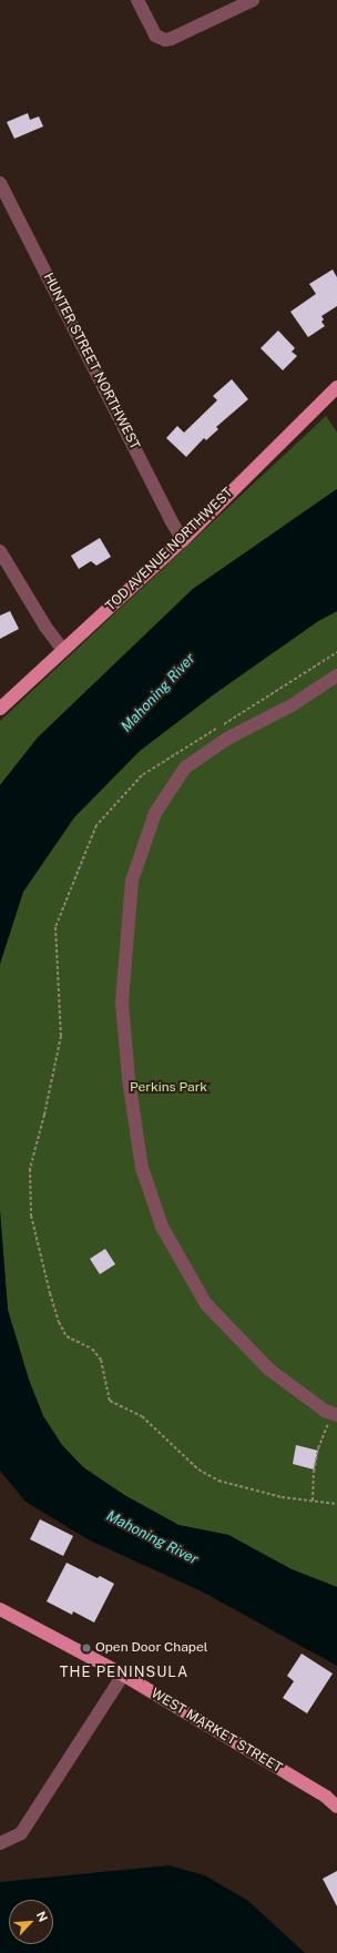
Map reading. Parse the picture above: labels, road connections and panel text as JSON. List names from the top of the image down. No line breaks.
{"streets":{"main road":["TOD AVENUE NORTHWEST","WEST MARKET STREET"],"street":["HUNTER STREET NORTHWEST"]},"crossings":[["HUNTER STREET NORTHWEST","TOD AVENUE NORTHWEST"]],"districts":["THE PENINSULA"],"water":["Mahoning River"],"parks":["Perkins Park"],"places":["Open Door Chapel"],"north":"top right"}
